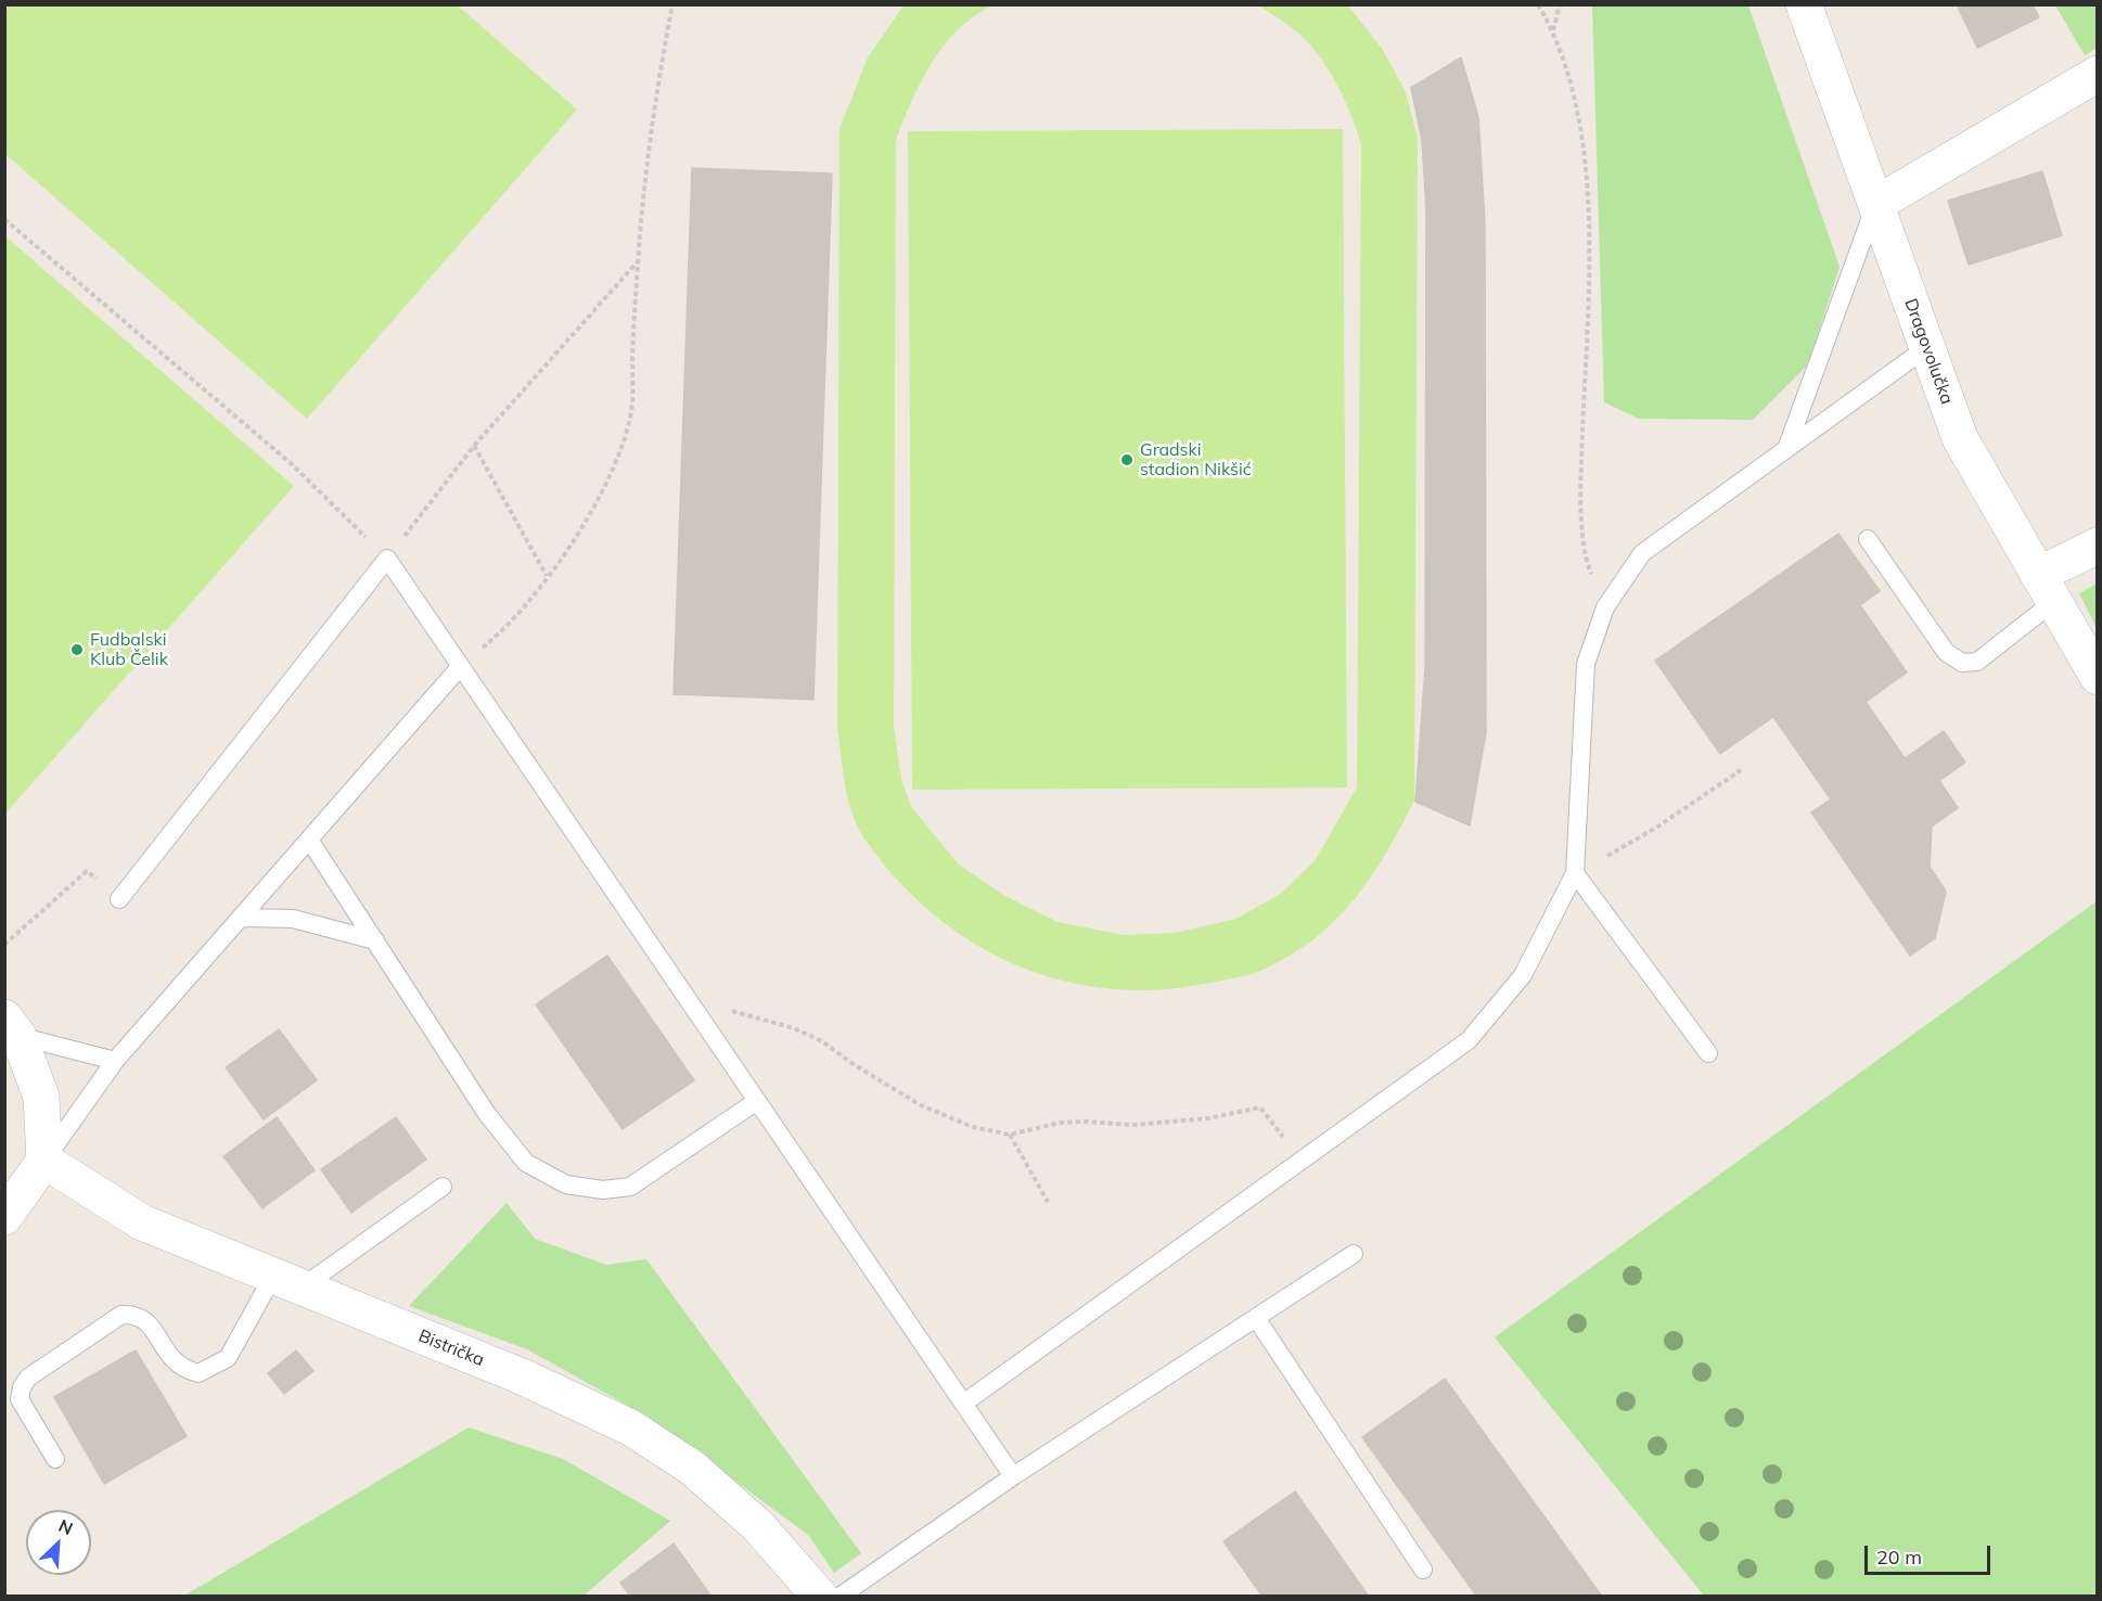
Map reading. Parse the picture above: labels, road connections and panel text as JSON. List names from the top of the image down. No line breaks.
{"streets":{"street":["Dragovolučka","Bistrička"]},"places":["Gradski stadion Nikšić","Fudbalski Klub Čelik"],"scale_bar":"20 m","north":"top right"}
